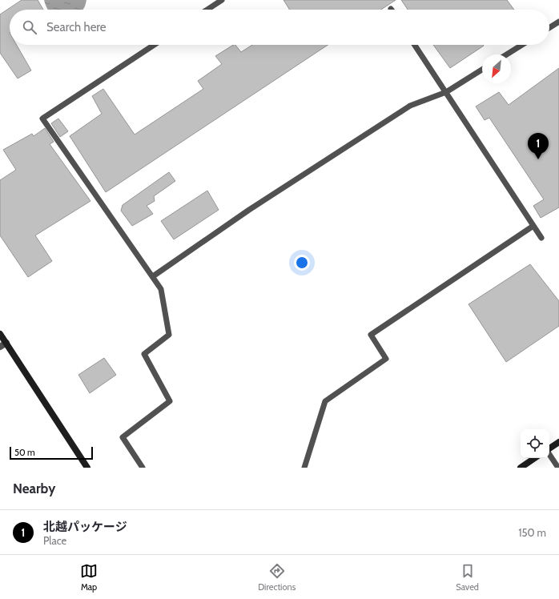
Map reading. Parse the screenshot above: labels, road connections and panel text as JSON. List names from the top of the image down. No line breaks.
{"scale_bar":"50 m","north":"bottom left","page":{"search":"Search here","pins":"1","scale":"50 m","heading":"Nearby","list":[{"mark":"1","name":"北越パッケージ","note":"Place","value":"150 m"}],"nav":["Map","Directions","Saved"]}}
